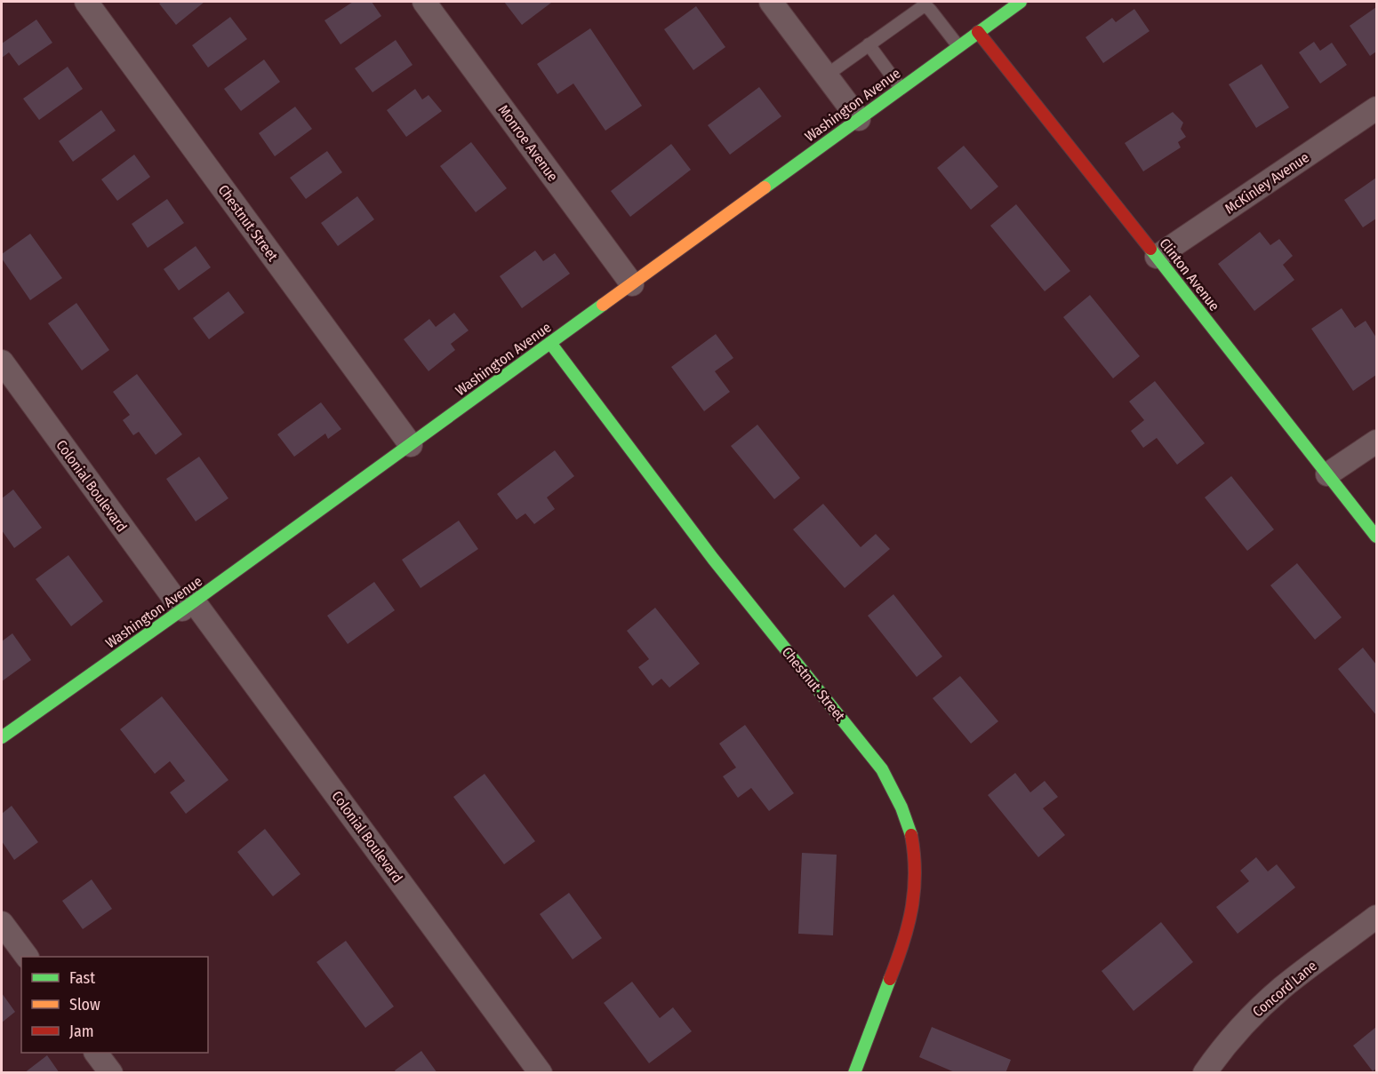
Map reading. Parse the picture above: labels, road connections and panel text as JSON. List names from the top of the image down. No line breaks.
{"streets":{"street":["Washington Avenue","Monroe Avenue","McKinley Avenue","Chestnut Street","Clinton Avenue","Colonial Boulevard","Concord Lane"]},"crossings":[["Washington Avenue","Monroe Avenue"],["Washington Avenue","Chestnut Street"],["Washington Avenue","Clinton Avenue"],["Washington Avenue","Colonial Boulevard"],["McKinley Avenue","Clinton Avenue"]],"legend":["Fast","Slow","Jam"]}
